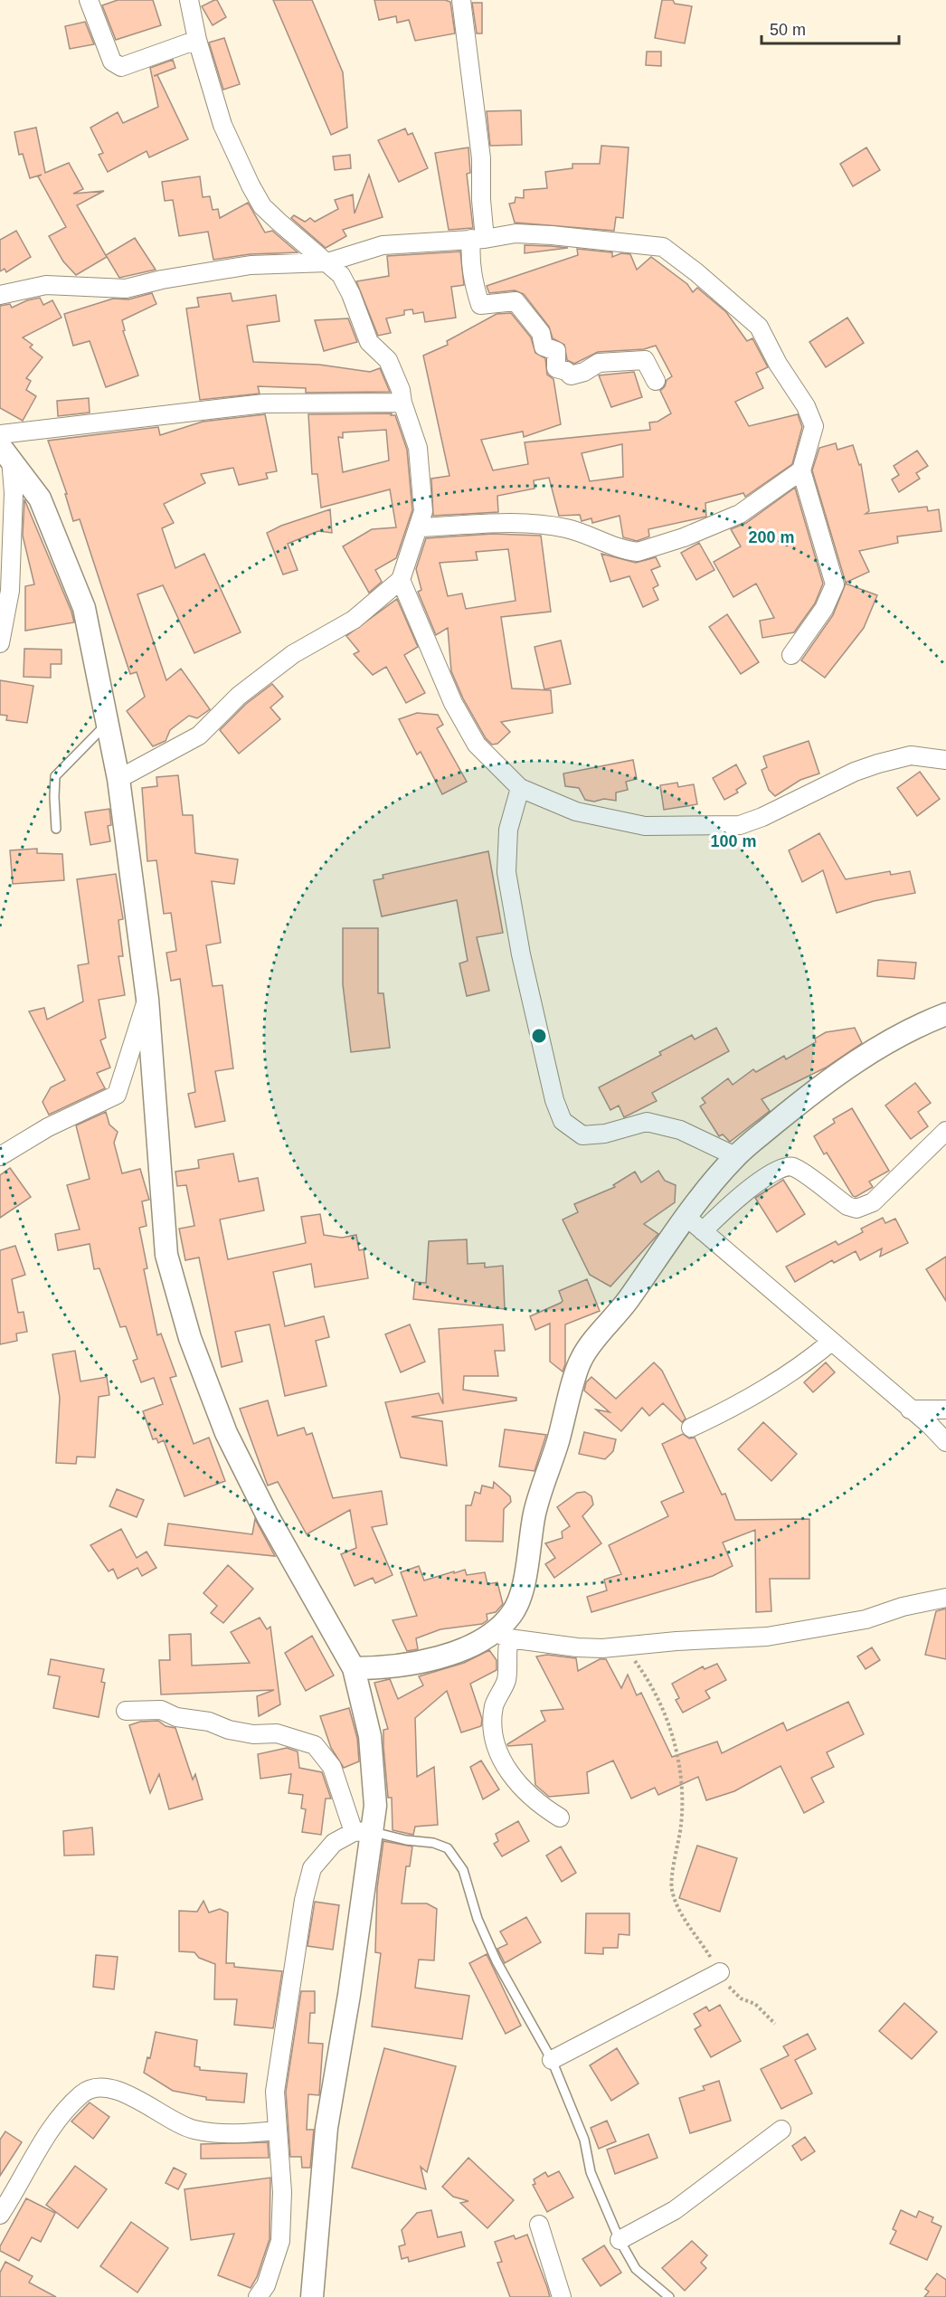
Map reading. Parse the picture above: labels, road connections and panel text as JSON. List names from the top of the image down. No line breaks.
{"scale_bar":"50 m","rings":["200 m","100 m"]}
